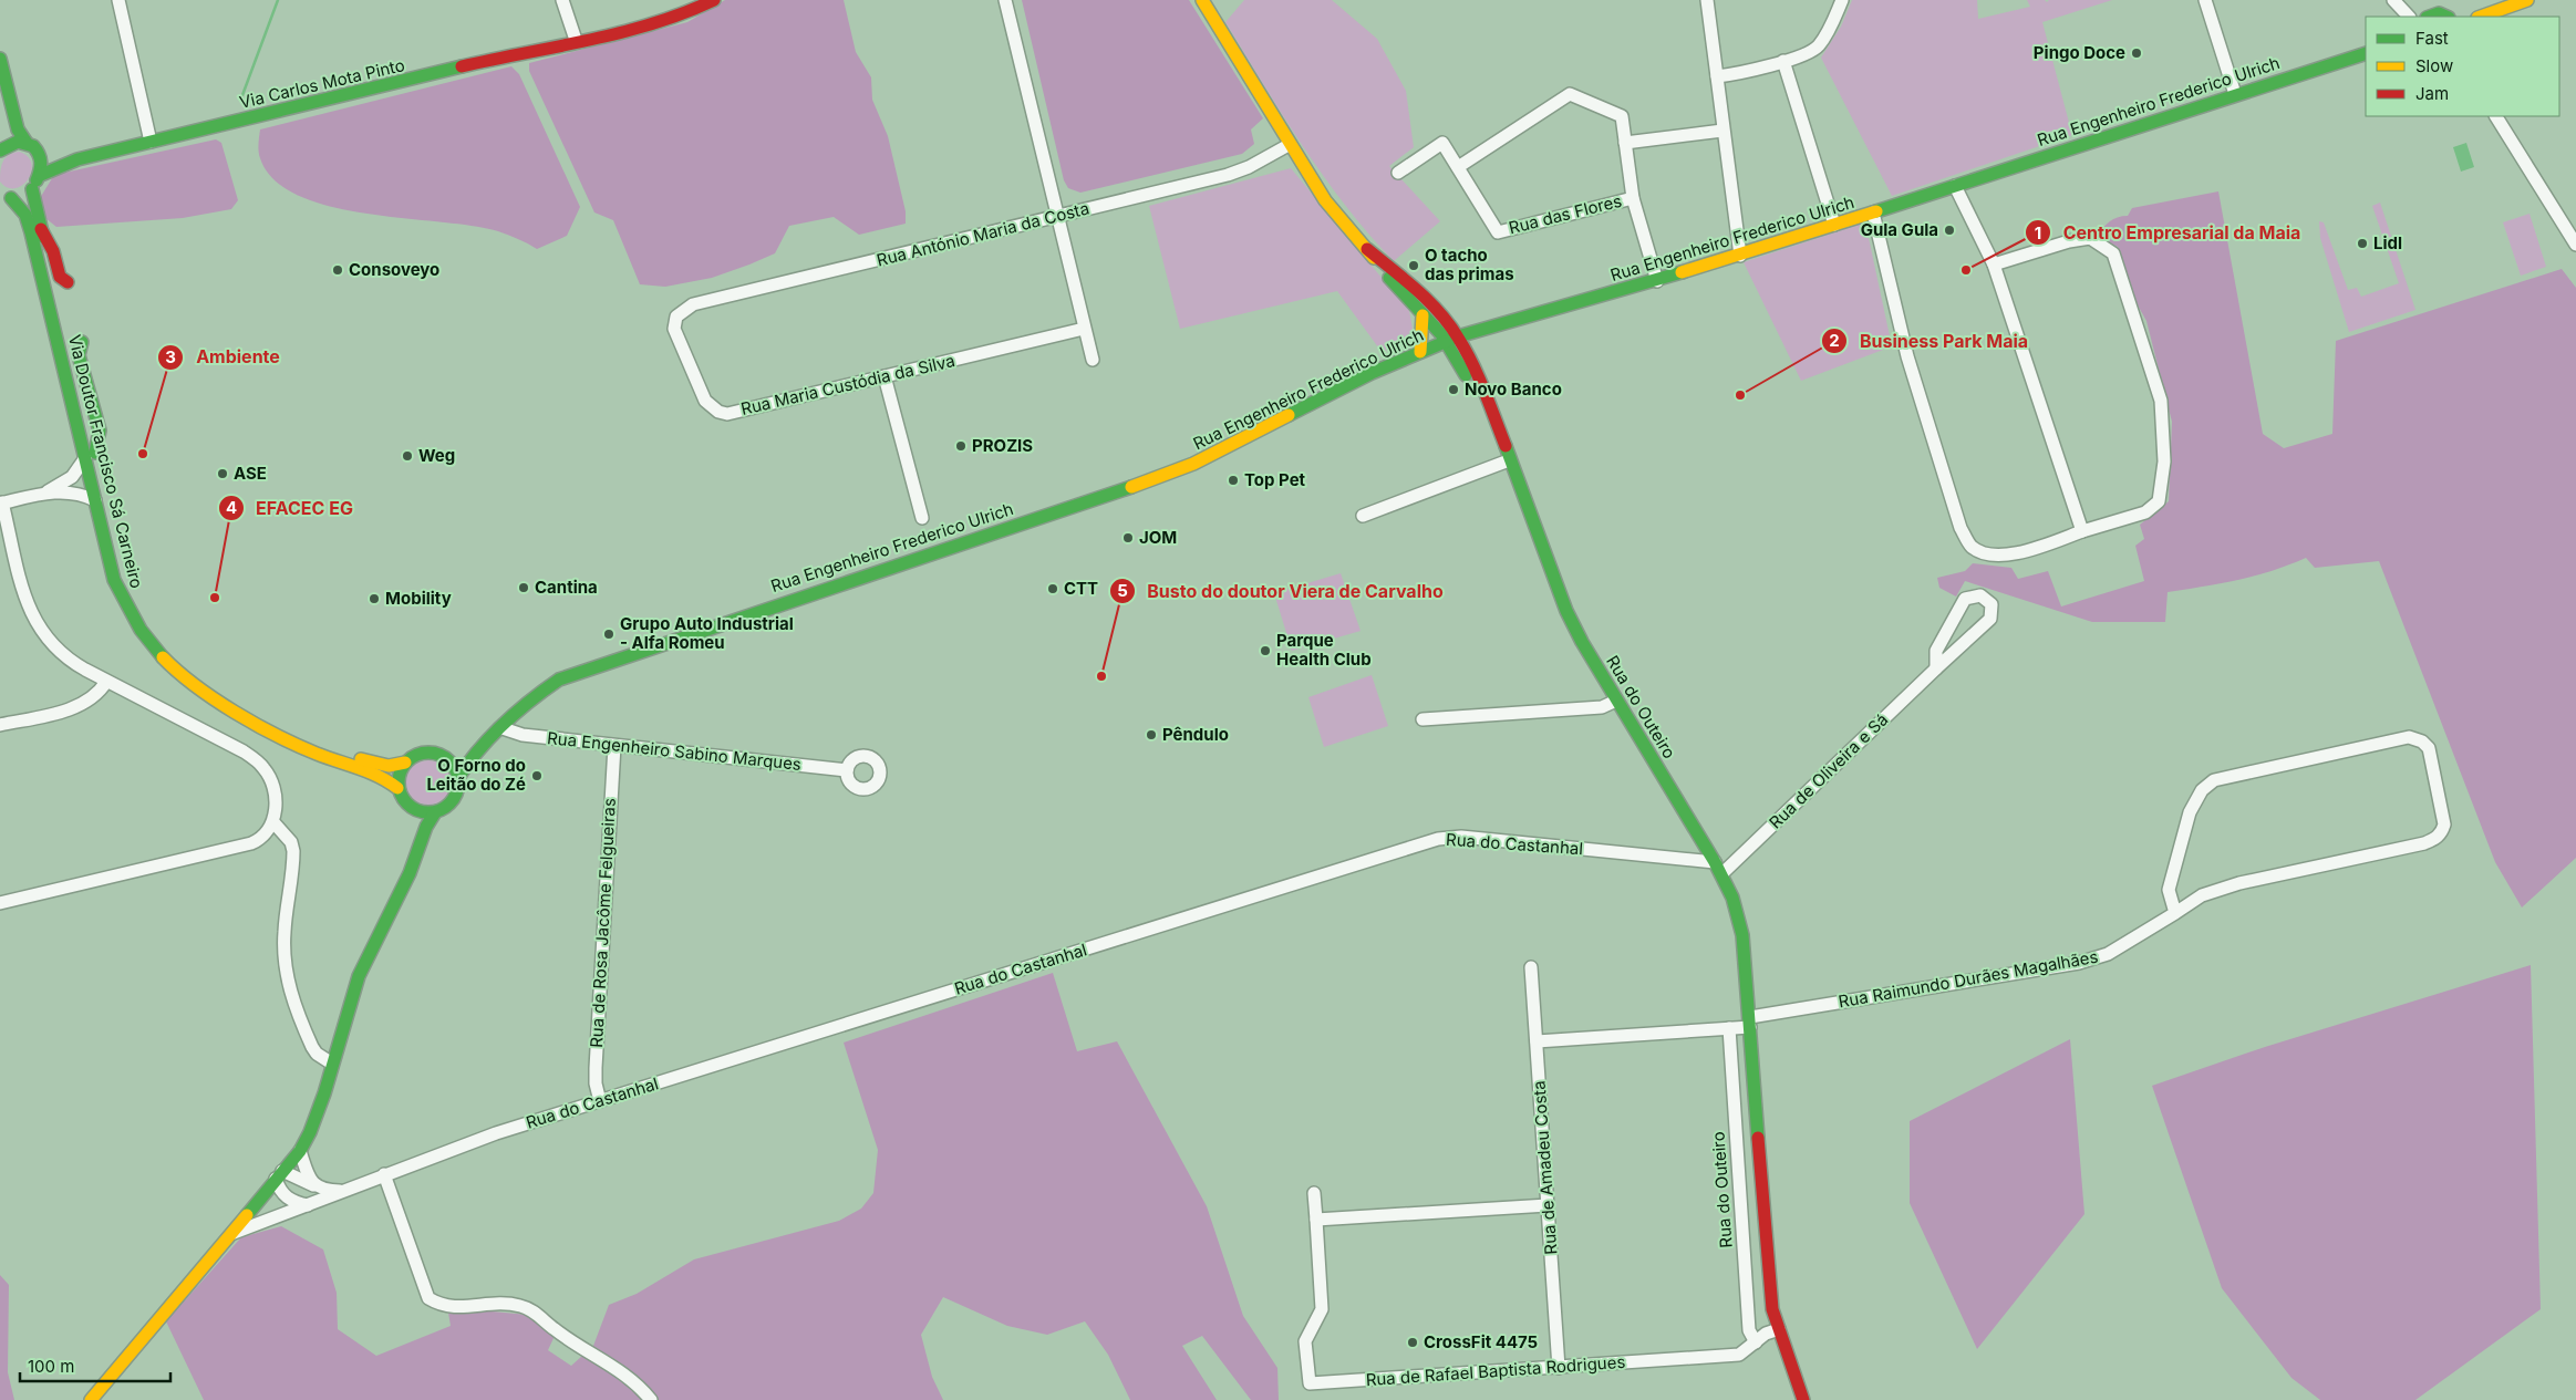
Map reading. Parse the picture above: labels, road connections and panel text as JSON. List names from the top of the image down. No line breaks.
{"streets":{"main road":["Via Carlos Mota Pinto","Rua Engenheiro Frederico Ulrich","Via Doutor Francisco Sá Carneiro","Rua do Outeiro"],"street":["Rua das Flores","Rua António Maria da Costa","Rua Maria Custódia da Silva","Rua Engenheiro Sabino Marques","Rua de Oliveira e Sá","Rua do Castanhal","Rua de Rosa Jacôme Felgueiras","Rua Raimundo Durães Magalhães","Rua de Amadeu Costa","Rua de Rafael Baptista Rodrigues"]},"crossings":[["Rua Engenheiro Frederico Ulrich","Via Doutor Francisco Sá Carneiro"],["Rua Engenheiro Frederico Ulrich","Rua do Outeiro"],["Rua Engenheiro Frederico Ulrich","Rua Engenheiro Sabino Marques"],["Rua António Maria da Costa","Rua Maria Custódia da Silva"],["Rua do Outeiro","Rua de Oliveira e Sá"],["Rua do Outeiro","Rua do Castanhal"],["Rua do Outeiro","Rua Raimundo Durães Magalhães"],["Rua do Outeiro","Rua de Rafael Baptista Rodrigues"],["Rua Engenheiro Sabino Marques","Rua de Rosa Jacôme Felgueiras"],["Rua do Castanhal","Rua de Rosa Jacôme Felgueiras"],["Rua de Amadeu Costa","Rua de Rafael Baptista Rodrigues"]],"places":["Pingo Doce","Gula Gula","Lidl","O tacho das primas","Consoveyo","Centro Empresarial da Maia","Novo Banco","Business Park Maia","PROZIS","Ambiente","Weg","ASE","Top Pet","JOM","Cantina","CTT","EFACEC EG","Mobility","Grupo Auto Industrial - Alfa Romeu","Parque Health Club","Busto do doutor Viera de Carvalho","Pêndulo","O Forno do Leitão do Zé","CrossFit 4475"],"legend":["Fast","Slow","Jam"],"scale_bar":"100 m"}
